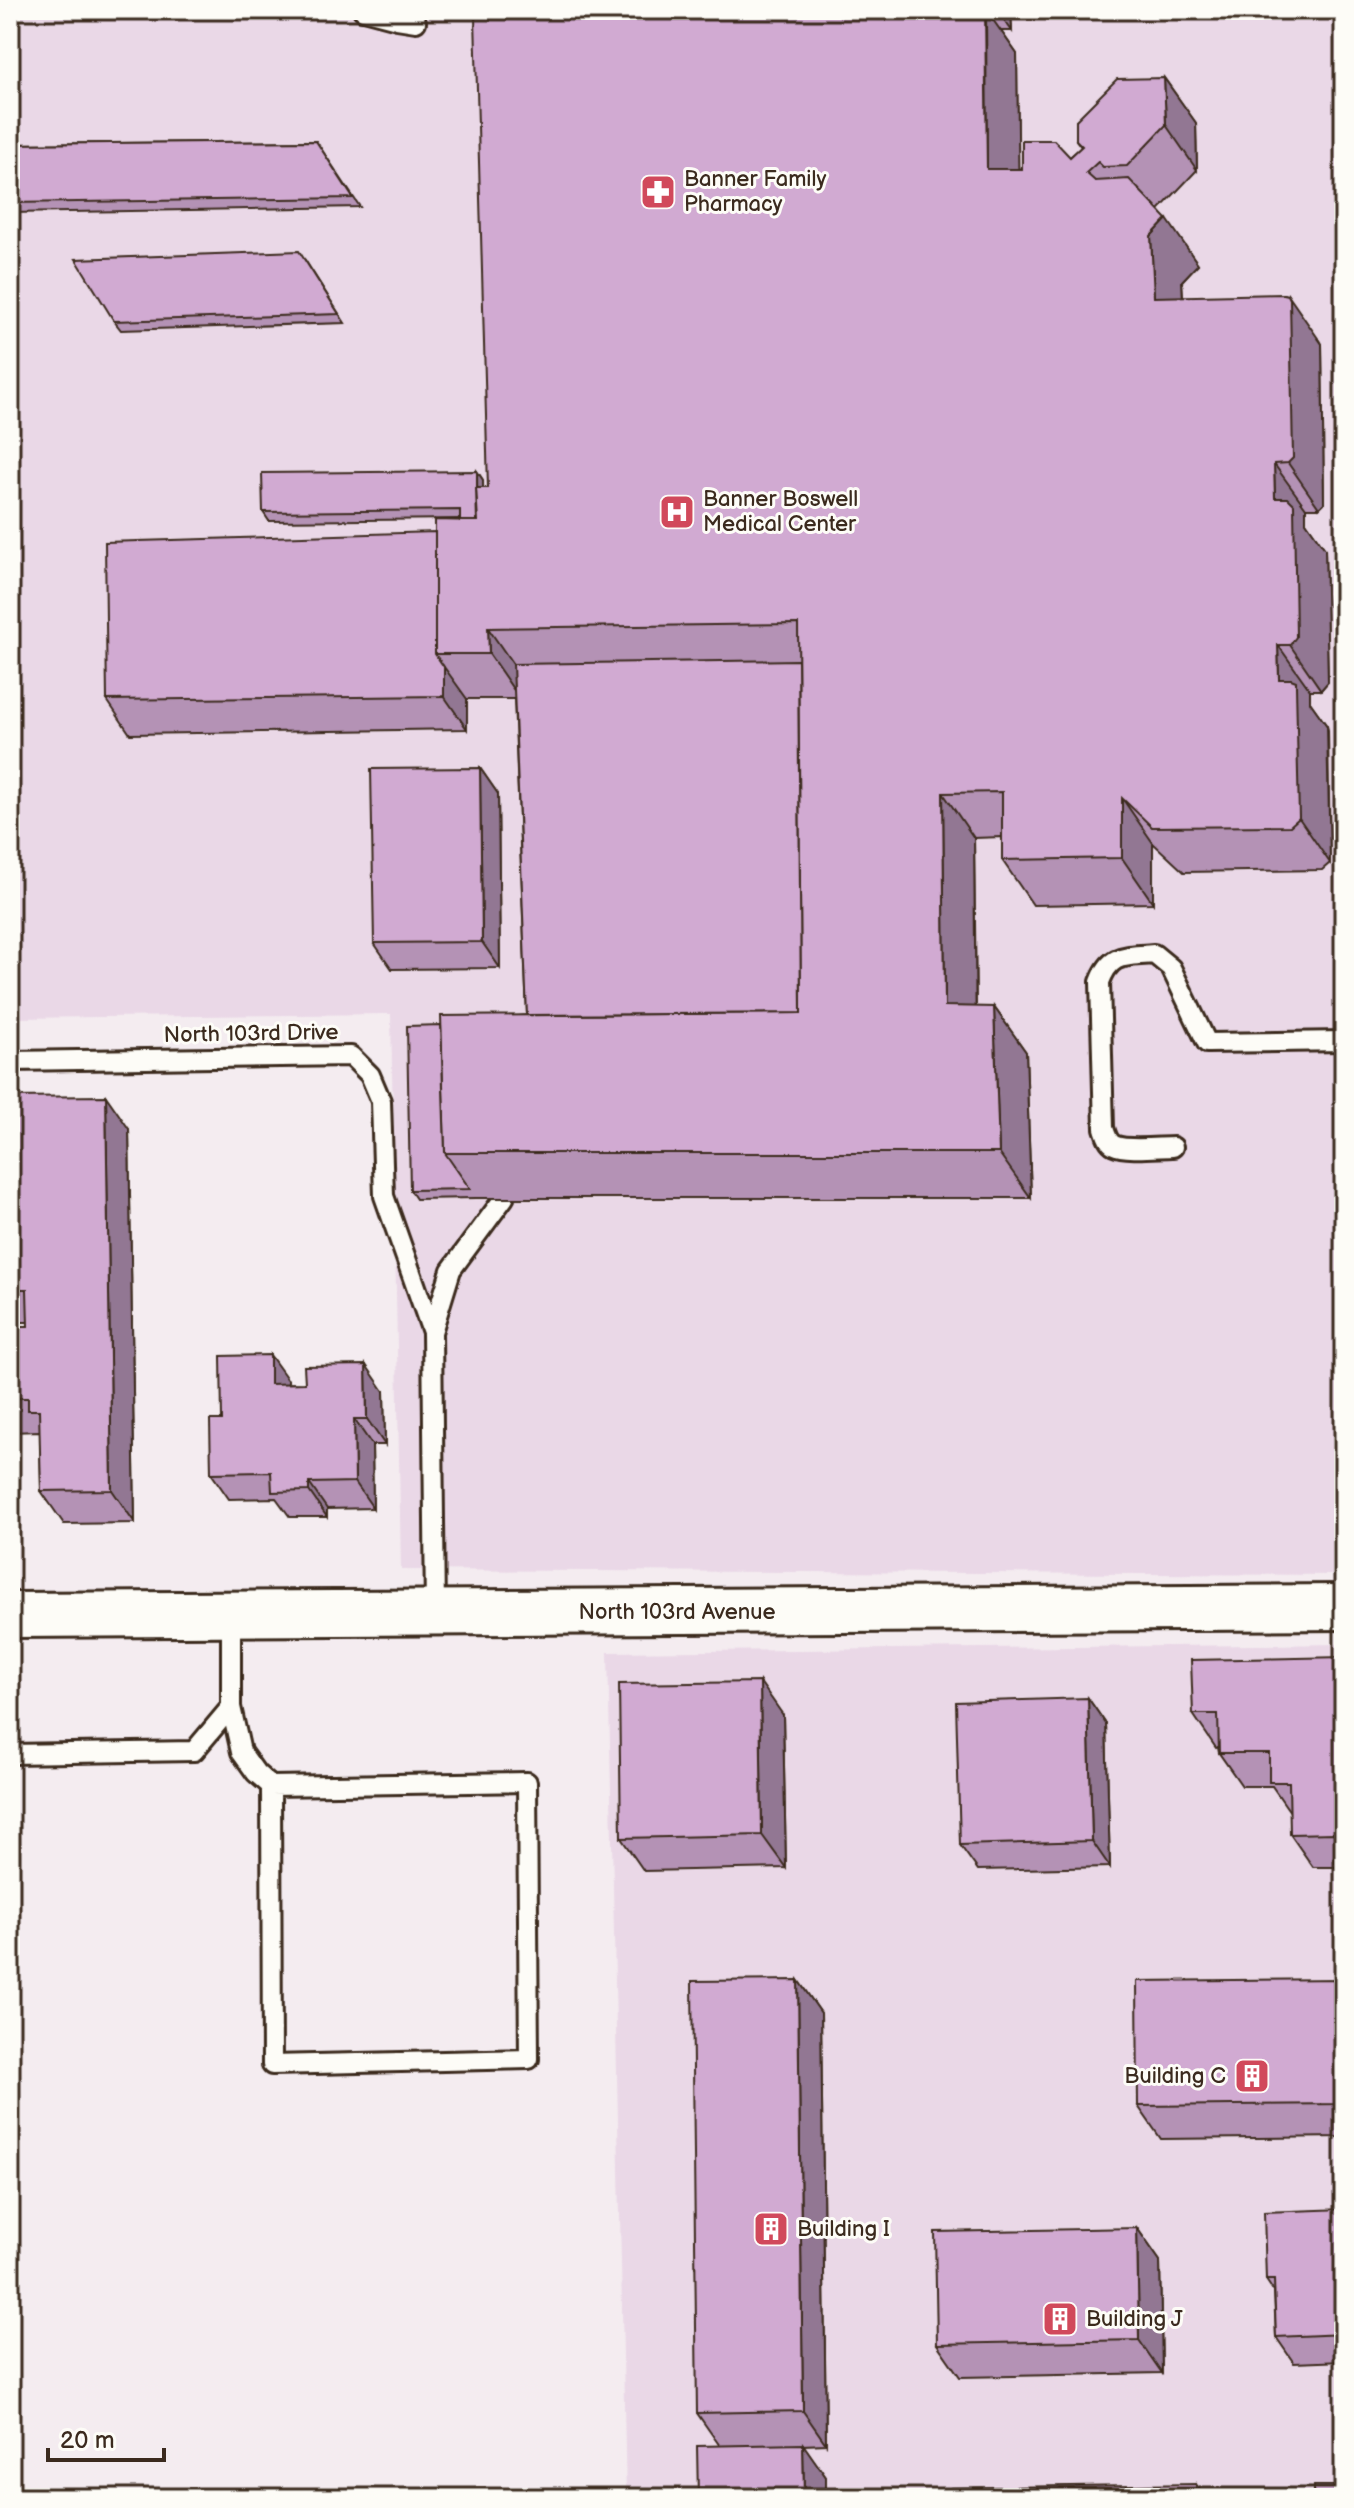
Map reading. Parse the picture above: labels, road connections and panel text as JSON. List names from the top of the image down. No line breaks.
{"streets":{"street":["North 103rd Avenue"],"lane":["North 103rd Drive"]},"crossings":[["North 103rd Drive","North 103rd Avenue"]],"places":{"pharmacy":["Banner Family Pharmacy"],"hospital":["Banner Boswell Medical Center"],"building":["Building C","Building I","Building J"]},"scale_bar":"20 m"}
